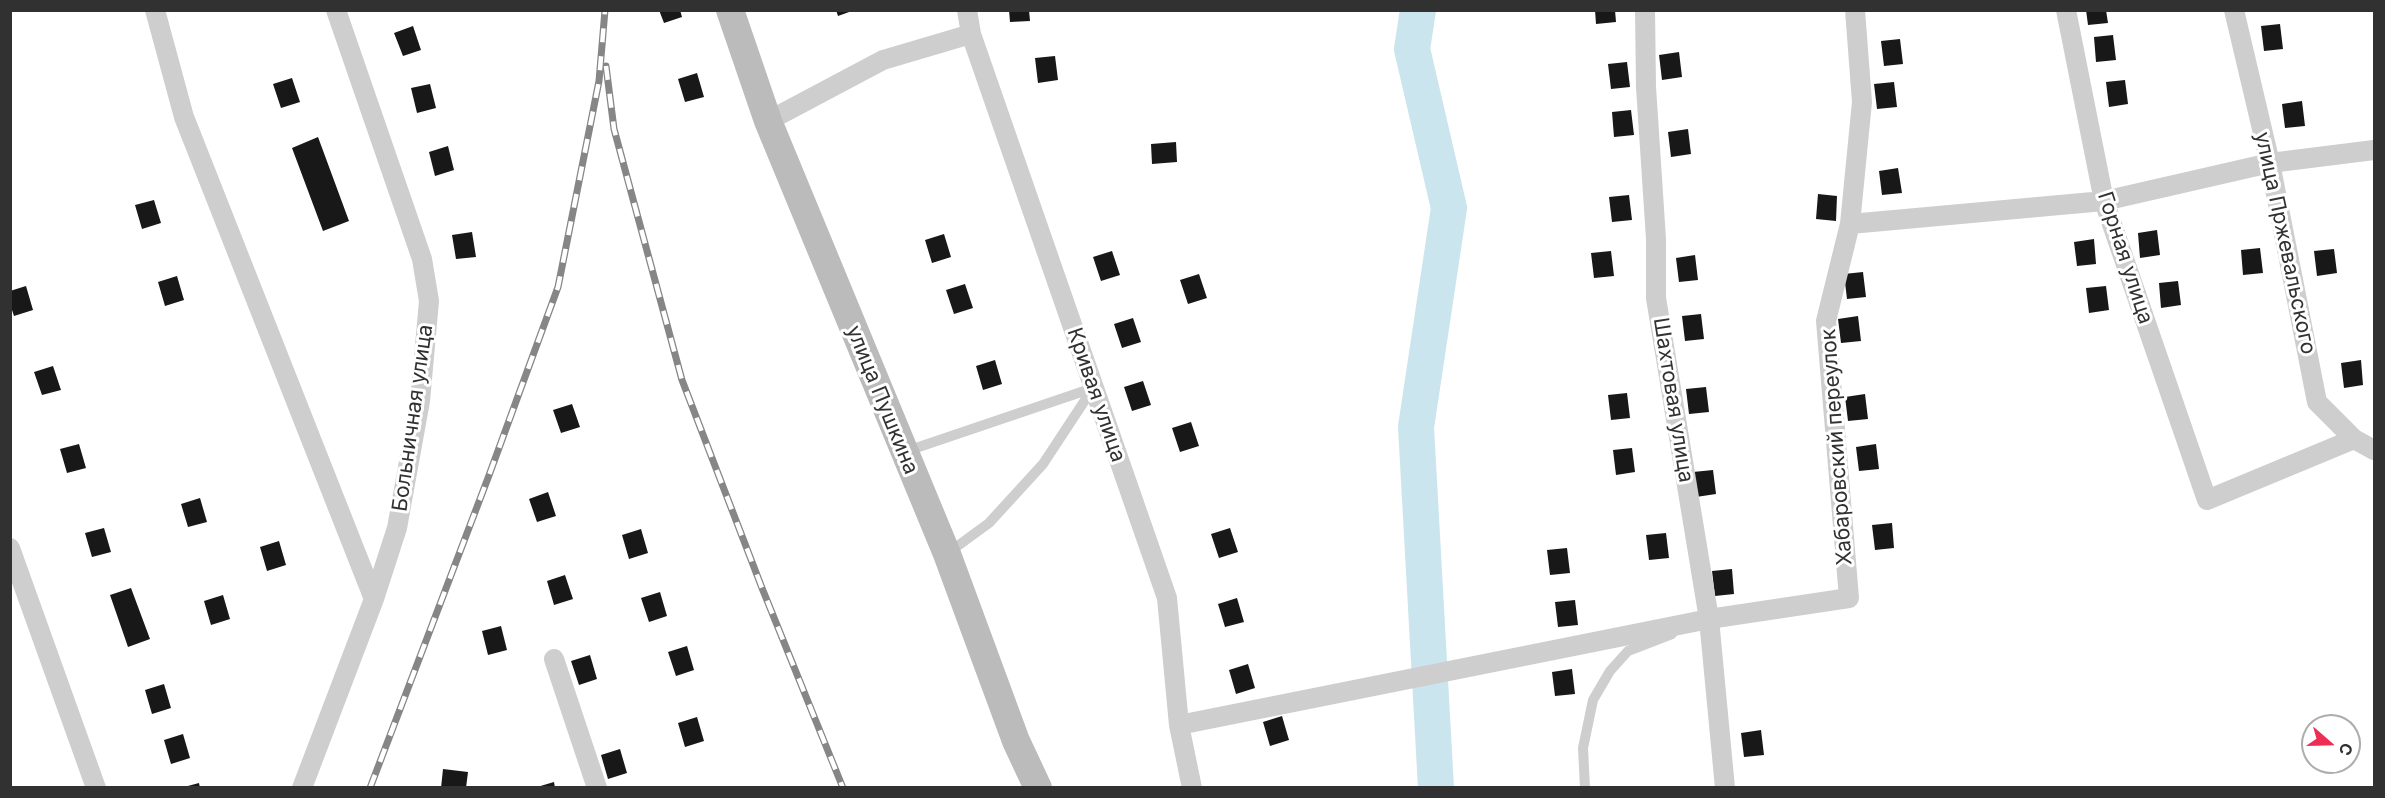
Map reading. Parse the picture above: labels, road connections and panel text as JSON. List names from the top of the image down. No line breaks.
{"streets":{"main road":["улица Пушкина"],"street":["улица Пржевальского","Горная улица","Кривая улица","Шахтовая улица","Больничная улица","Хабаровский переулок"]},"crossings":[["улица Пржевальского","Горная улица"],["Шахтовая улица","Хабаровский переулок"]],"north":"right"}
